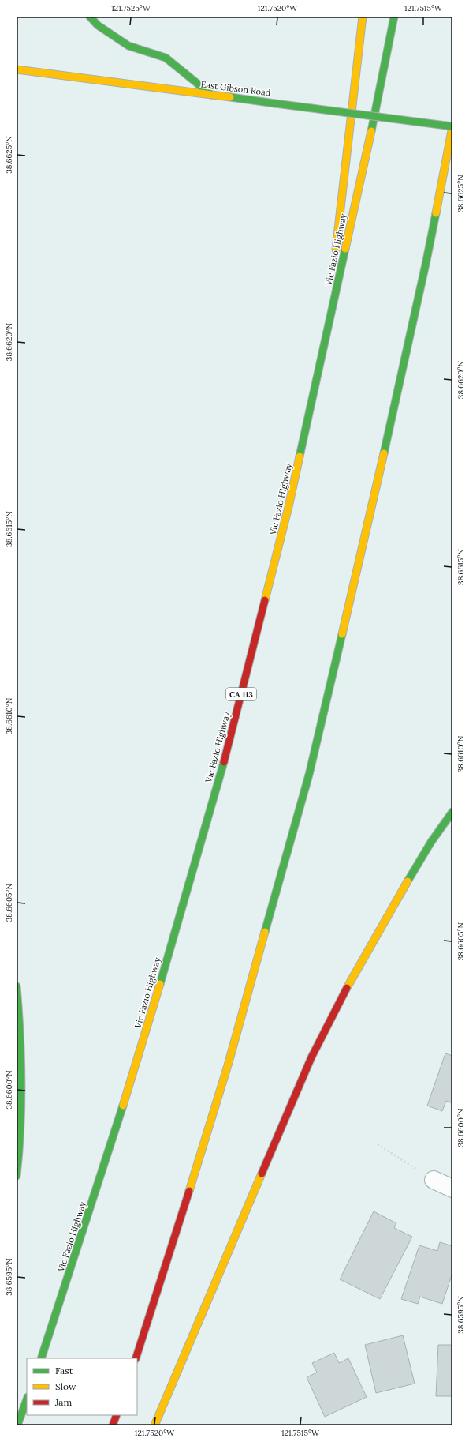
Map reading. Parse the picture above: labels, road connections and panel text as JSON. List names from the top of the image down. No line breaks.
{"streets":{"main road":["East Gibson Road","Vic Fazio Highway","CA 113"]},"legend":["Fast","Slow","Jam"],"coordinates":["121.7525°W","121.7520°W","121.7515°W","38.6625°N","38.6620°N","38.6615°N","38.6610°N","38.6605°N","38.6600°N","38.6595°N"]}
